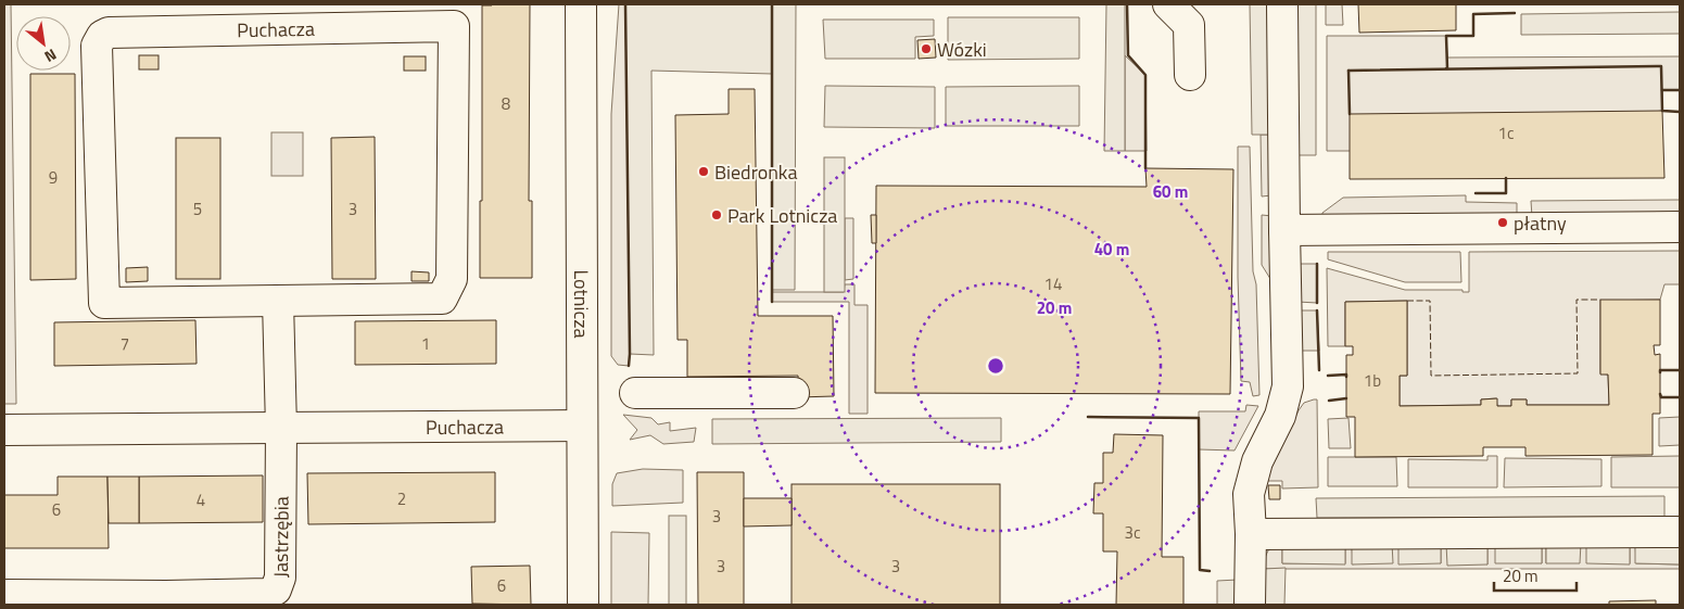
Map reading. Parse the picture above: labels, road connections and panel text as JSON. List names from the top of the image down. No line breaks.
{"streets":{"street":["Puchacza","Lotnicza","Jastrzębia"]},"crossings":[["Puchacza","Lotnicza"],["Puchacza","Jastrzębia"]],"places":["Wózki","Biedronka","Park Lotnicza","płatny"],"house_numbers":["8","1c","9","5","3","14","7","1","1b","2","4","6","3","3c","3","3","6"],"scale_bar":"20 m","north":"bottom right","rings":["60 m","40 m","20 m"]}
